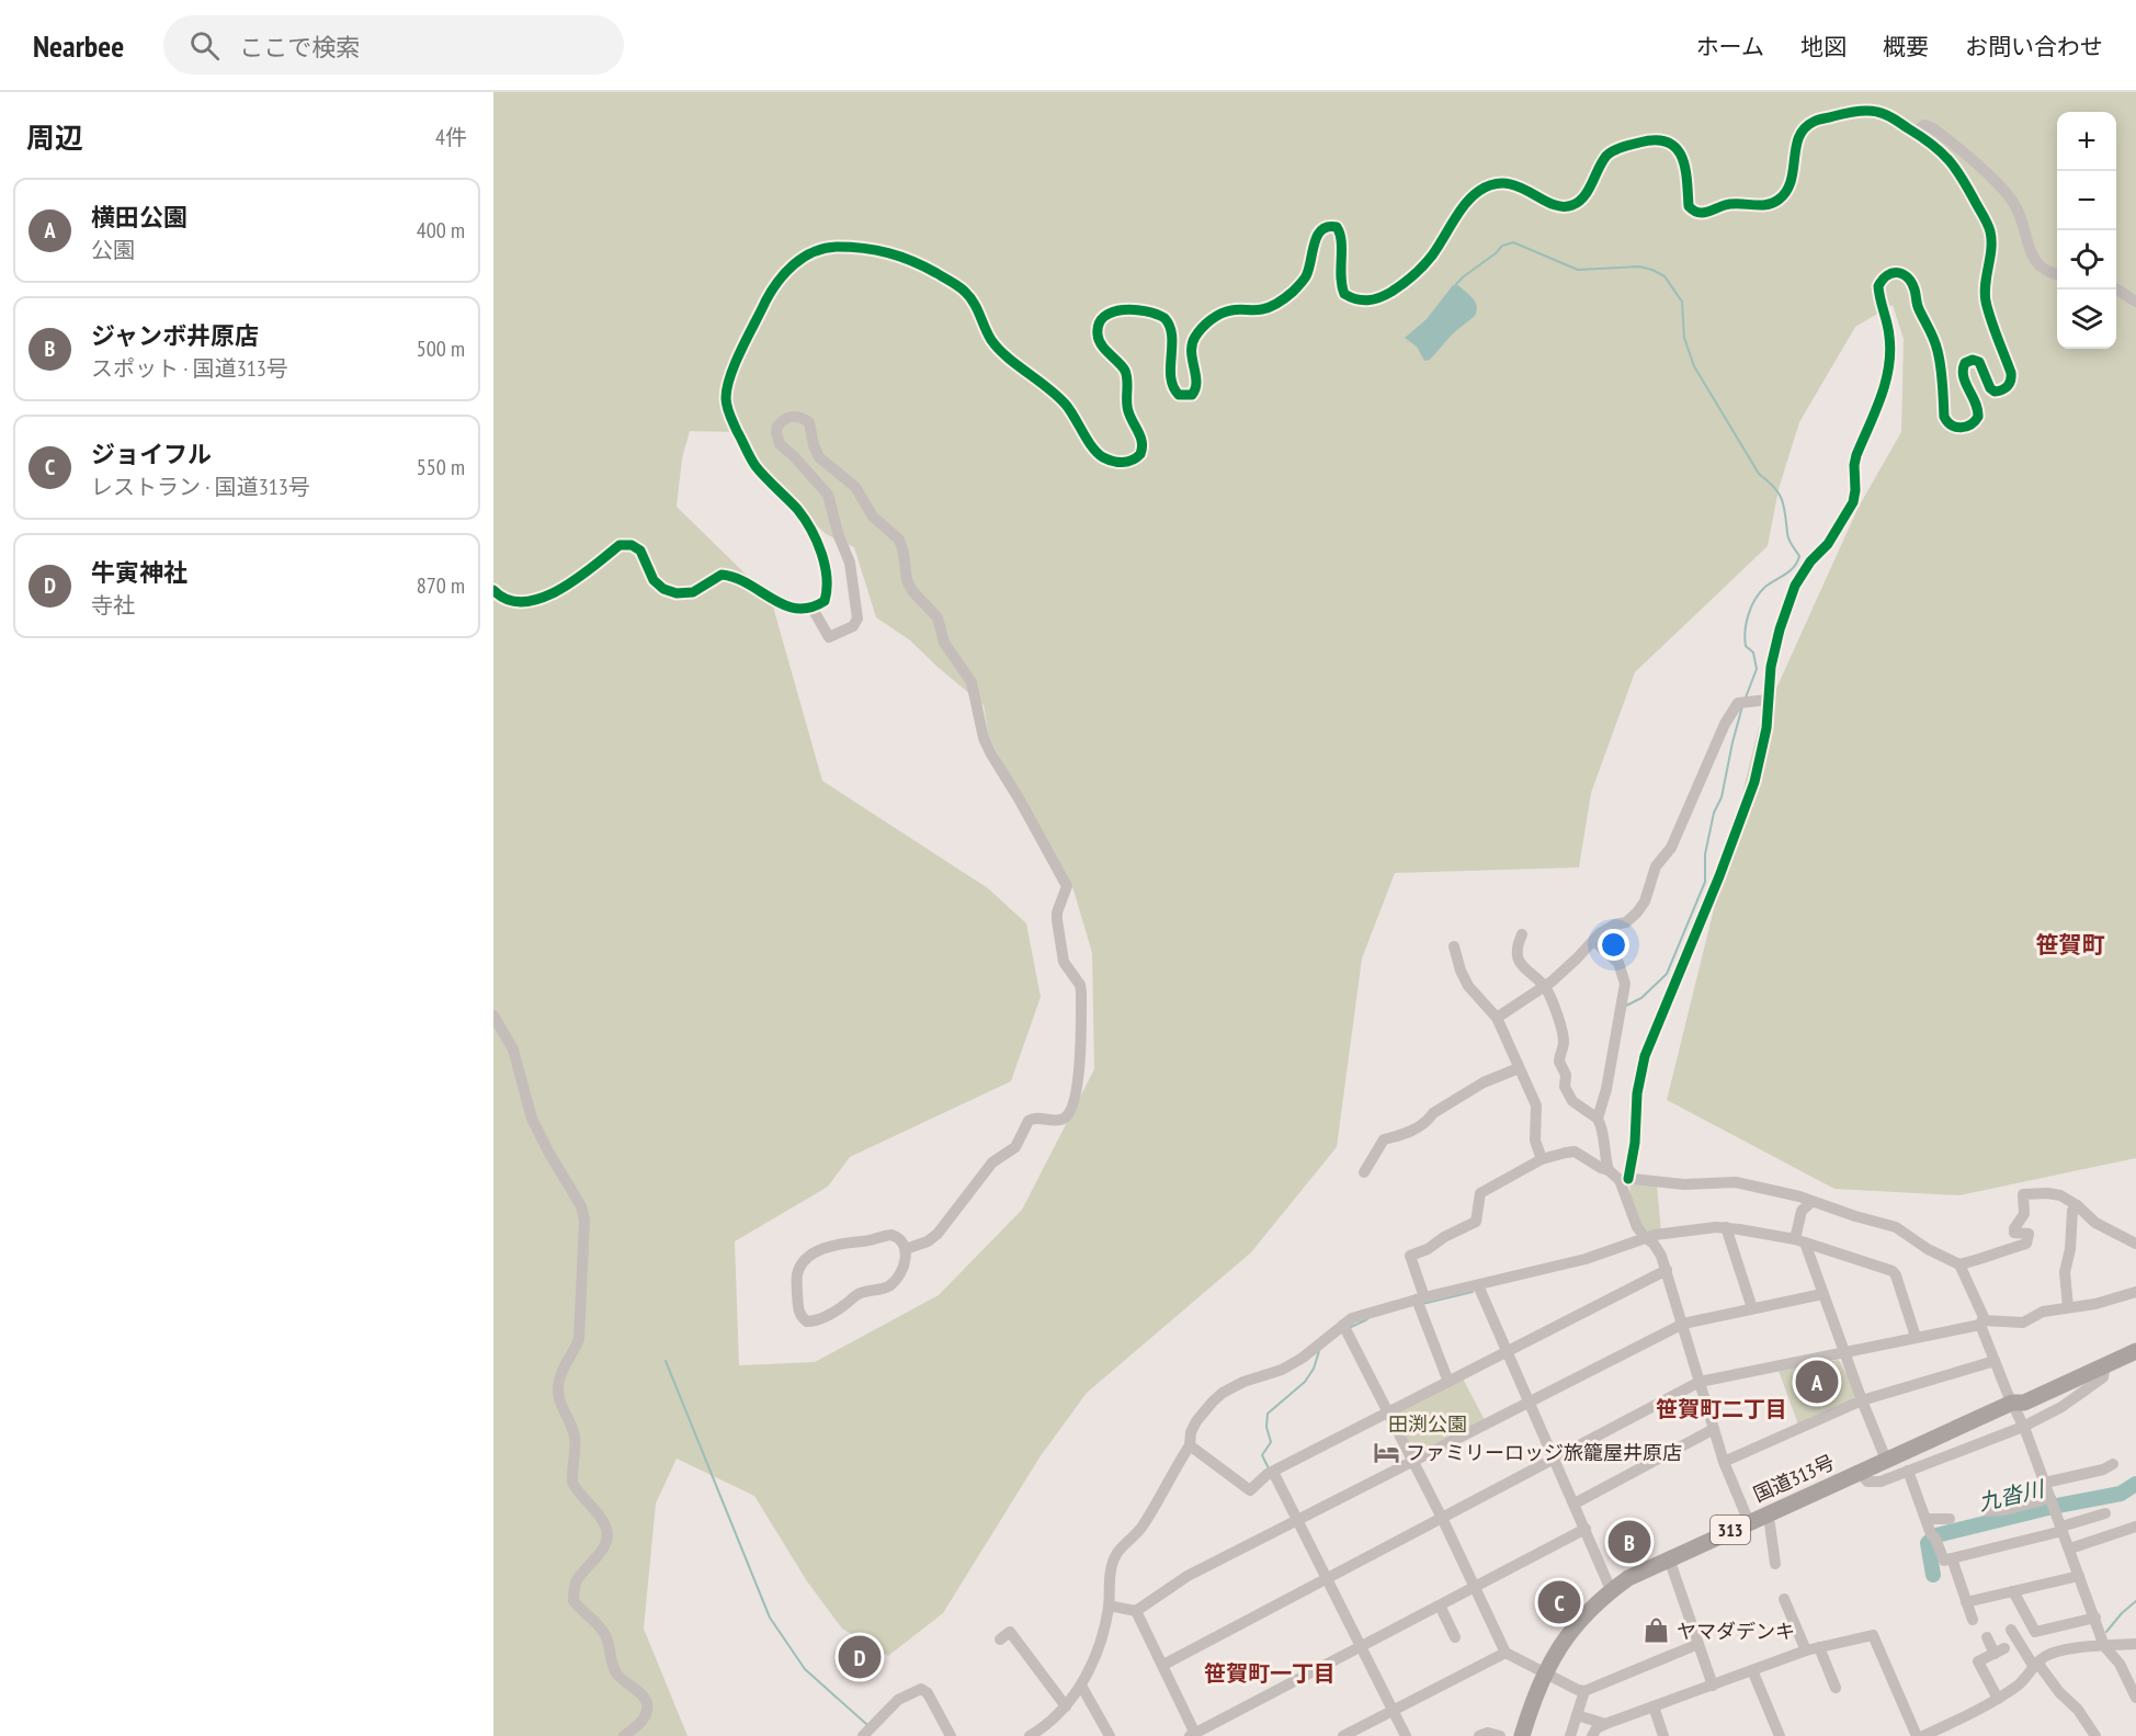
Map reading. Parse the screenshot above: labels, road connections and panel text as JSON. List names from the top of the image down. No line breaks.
{"streets":{"highway":["国道313号","313"]},"districts":["笹賀町","笹賀町二丁目","笹賀町一丁目"],"water":["九沓川"],"parks":["田渕公園"],"places":{"hotel":["ファミリーロッジ旅籠屋井原店"],"shop":["ヤマダデンキ"]},"page":{"header":"Nearbee","search":"ここで検索","nav":["ホーム","地図","概要","お問い合わせ"],"heading":["周辺","4件"],"map_buttons":["+","−"],"list":[{"mark":"A","name":"横田公園","note":"公園","value":"400 m"},{"mark":"B","name":"ジャンボ井原店","note":"スポット · 国道313号","value":"500 m"},{"mark":"C","name":"ジョイフル","note":"レストラン · 国道313号","value":"550 m"},{"mark":"D","name":"牛寅神社","note":"寺社","value":"870 m"}],"pins":["A","B","C","D"]}}
